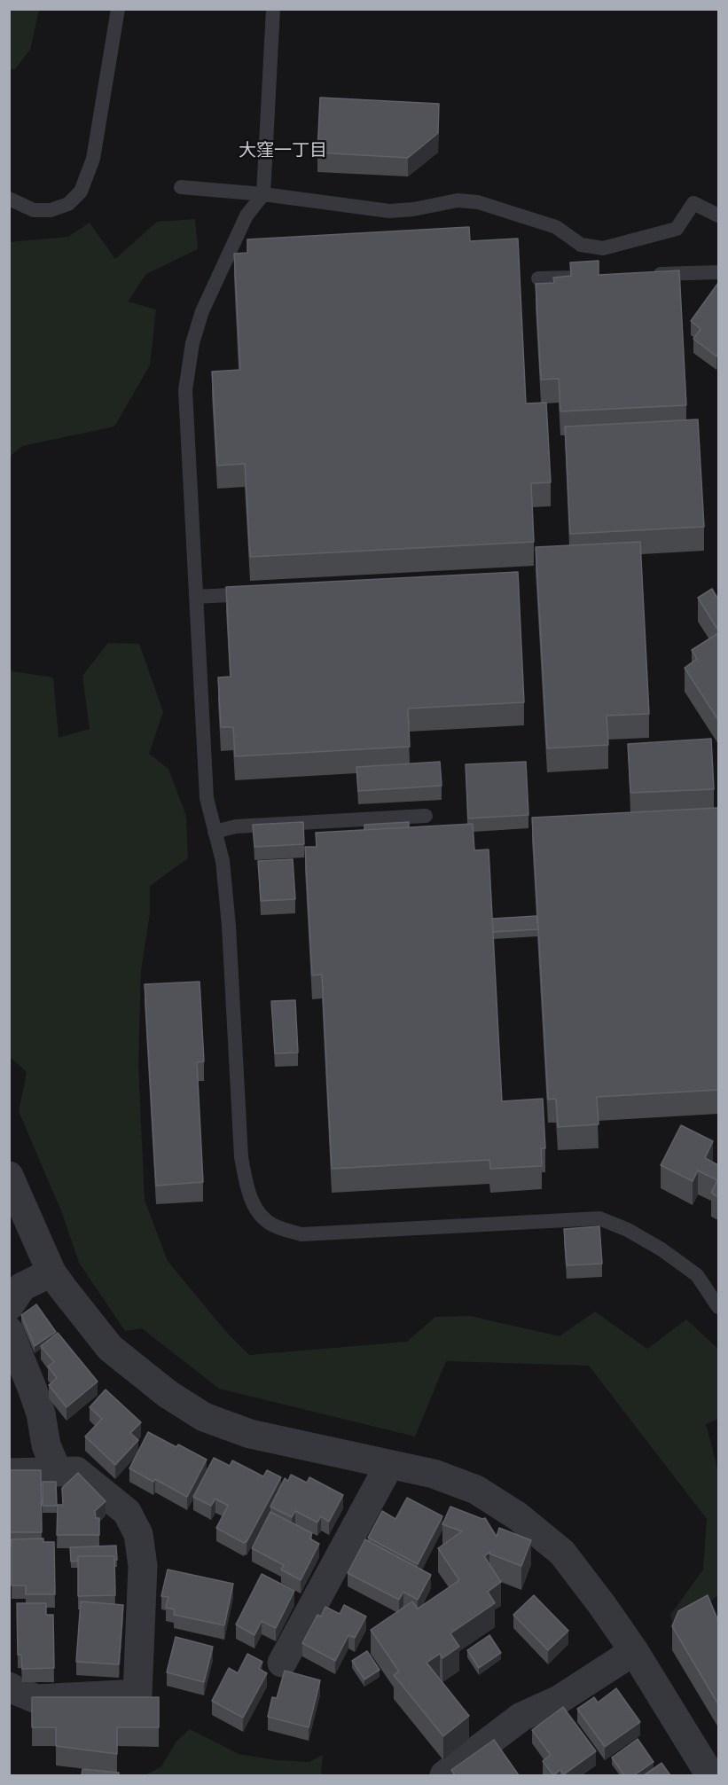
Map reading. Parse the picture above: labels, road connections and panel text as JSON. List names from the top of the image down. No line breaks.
{"districts":["大窪一丁目"]}
